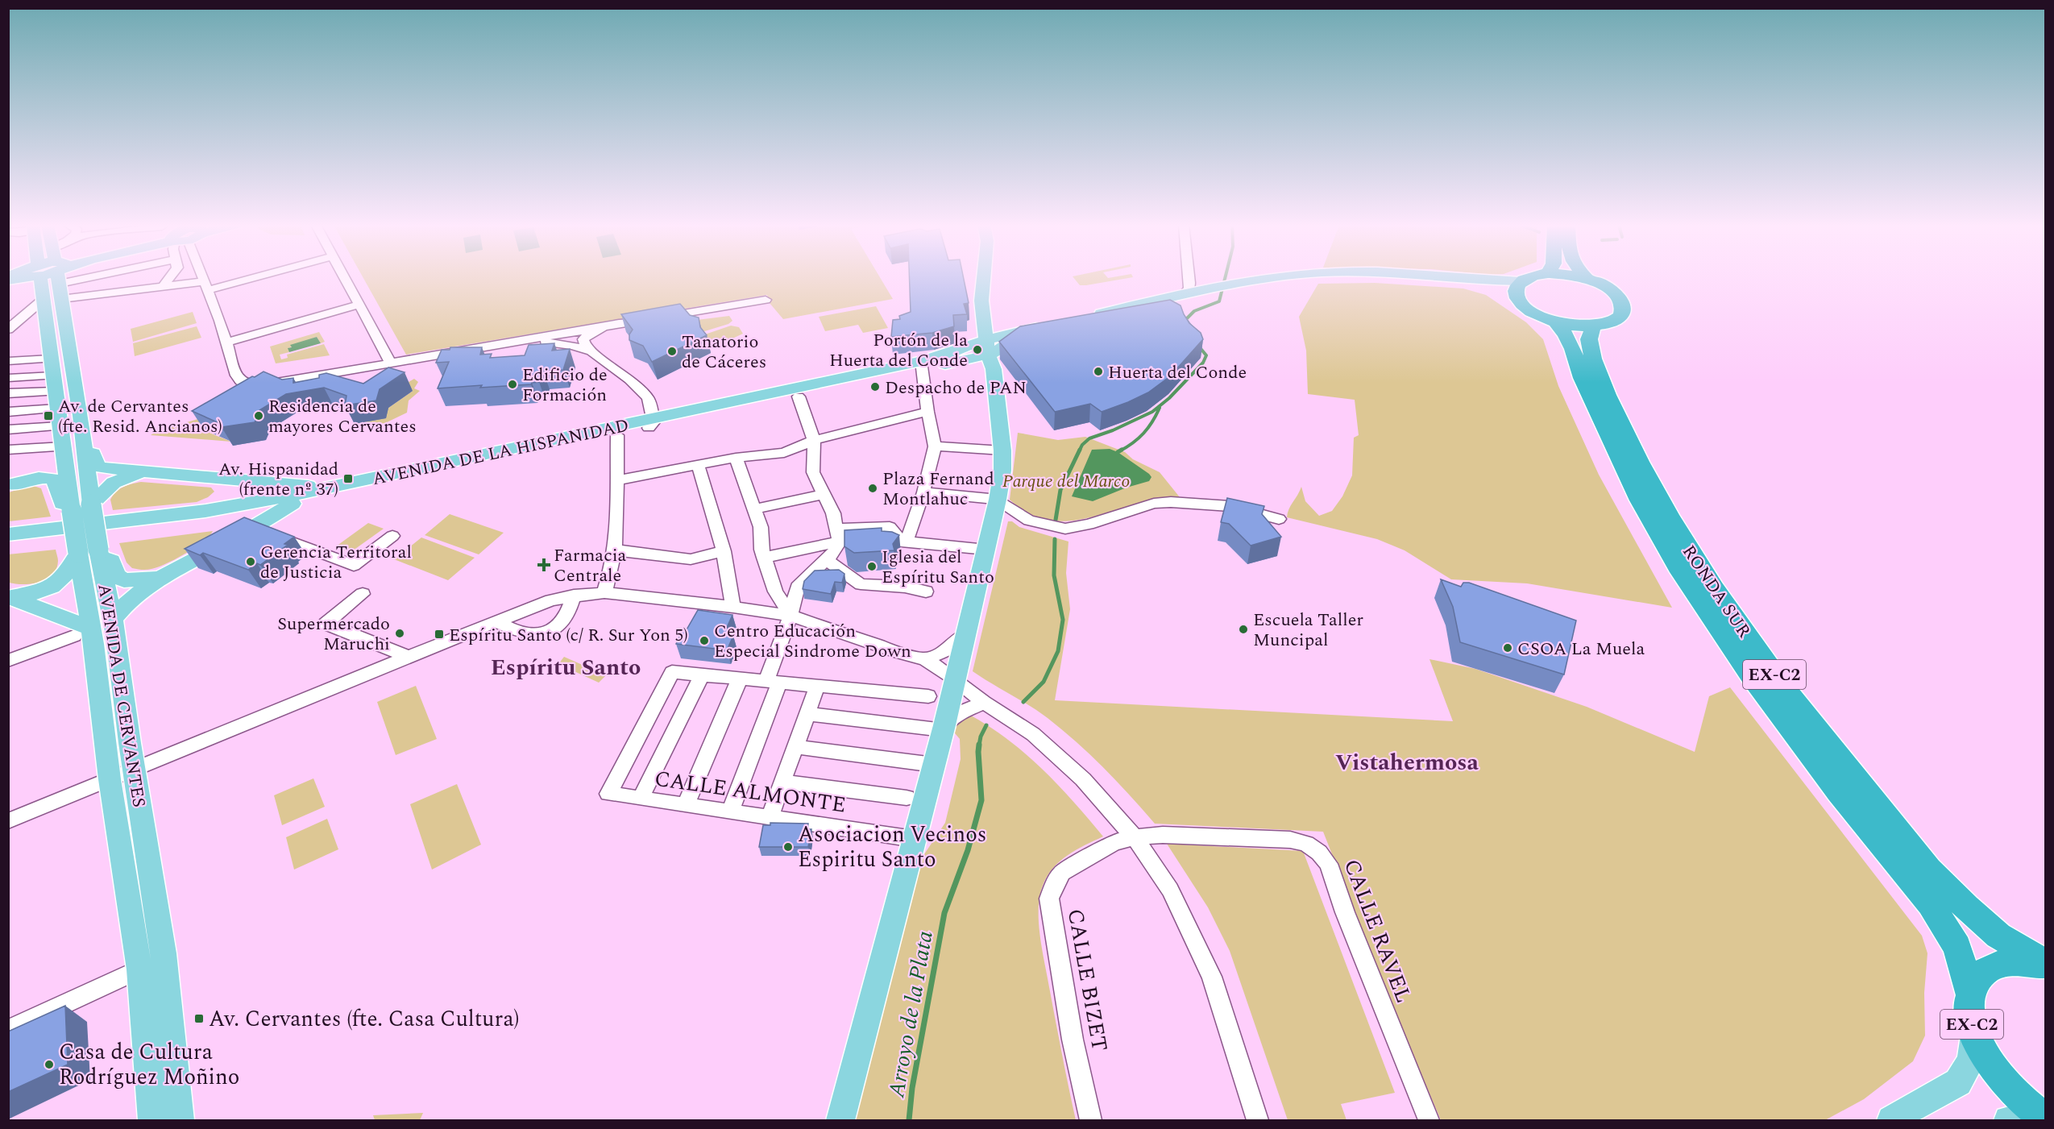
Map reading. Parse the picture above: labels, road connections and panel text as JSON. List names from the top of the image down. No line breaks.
{"streets":{"highway":["RONDA SUR","EX-C2"],"main road":["AVENIDA DE LA HISPANIDAD","AVENIDA DE CERVANTES"],"street":["CALLE ALMONTE","CALLE RAVEL","CALLE BIZET"]},"crossings":[["RONDA SUR","EX-C2"],["CALLE RAVEL","CALLE BIZET"]],"districts":["Espíritu Santo","Vistahermosa"],"water":["Arroyo de la Plata"],"parks":["Parque del Marco"],"places":{"other":["Portón de la Huerta del Conde","Tanatorio de Cáceres","Huerta del Conde","Edificio de Formación","Despacho de PAN","Residencia de mayores Cervantes","Plaza Fernand Montlahuc","Gerencia Territoral de Justicia","Iglesia del Espíritu Santo","Escuela Taller Muncipal","Supermercado Maruchi","Centro Educación Especial Sindrome Down","CSOA La Muela","Asociacion Vecinos Espiritu Santo","Casa de Cultura Rodríguez Moñino"],"transit":["Av. de Cervantes (fte. Resid. Ancianos)","Av. Hispanidad (frente nº 37)","Espíritu Santo (c/ R. Sur Yon 5)","Av. Cervantes (fte. Casa Cultura)"],"health":["Farmacia Centrale"]}}
